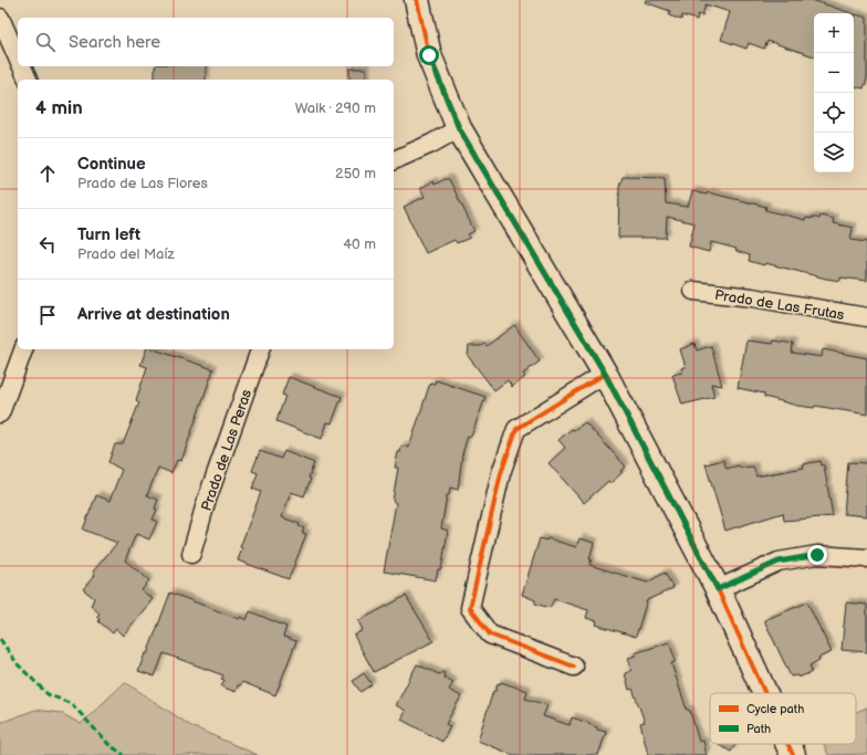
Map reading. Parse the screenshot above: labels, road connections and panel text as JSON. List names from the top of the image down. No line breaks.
{"streets":{"street":["Prado de Las Frutas","Prado de Las Peras"]},"legend":["Cycle path","Path"],"page":{"map_buttons":["+","−"],"search":"Search here","heading":["4 min","Walk · 290 m"],"list":[["Continue","Prado de Las Flores","250 m"],["Turn left","Prado del Maíz","40 m"],"Arrive at destination"]}}
